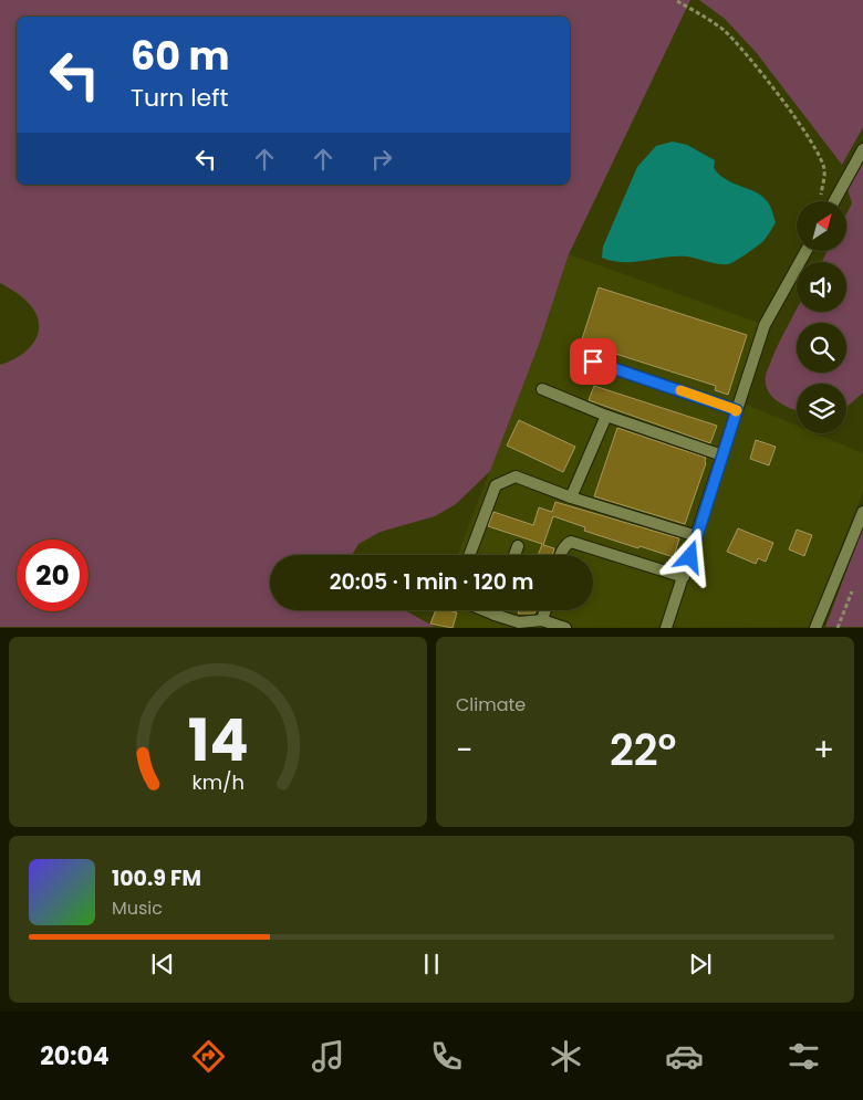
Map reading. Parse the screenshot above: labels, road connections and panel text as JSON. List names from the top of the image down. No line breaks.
{"north":"top right","page":{"turn":["60 m","Turn left"],"limit":"20","trip":"20:05 · 1 min · 120 m","tile":"Climate","heat":["−","22°","+"],"song":["100.9 FM","Music"],"tabs":"20:04","gauge":["14","km/h"]}}
